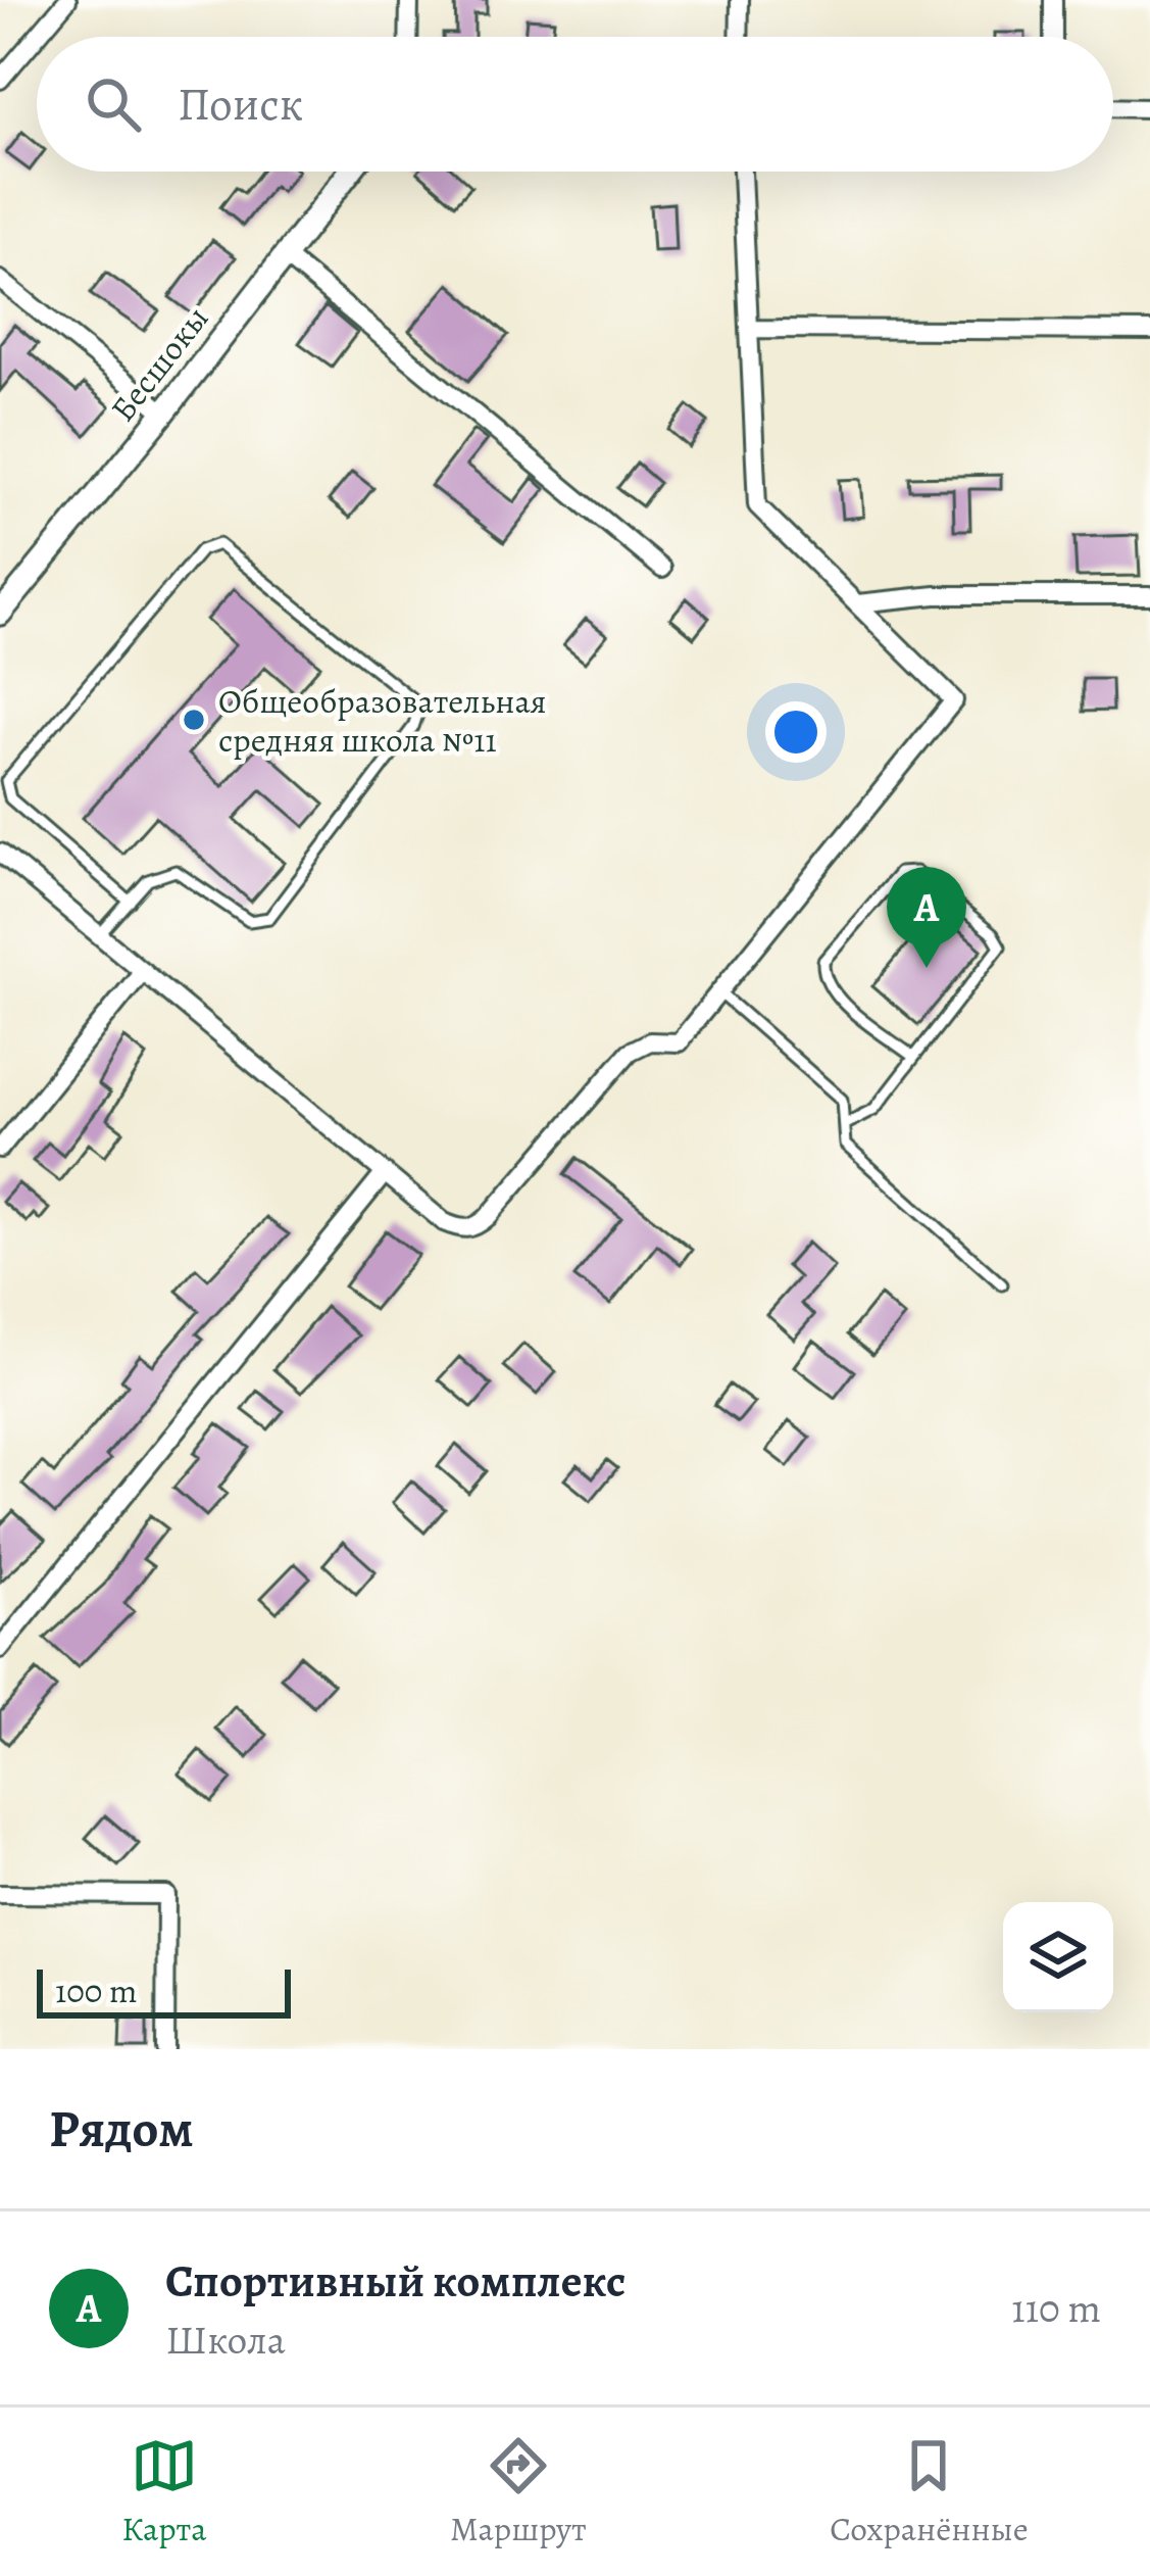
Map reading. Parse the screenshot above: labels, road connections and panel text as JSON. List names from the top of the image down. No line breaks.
{"streets":{"street":["Бесшокы"]},"places":["Общеобразовательная средняя школа №11"],"scale_bar":"100 m","page":{"search":"Поиск","pins":"A","scale":"100 m","heading":"Рядом","list":[{"mark":"A","name":"Спортивный комплекс","note":"Школа","value":"110 m"}],"nav":["Карта","Маршрут","Сохранённые"]}}
